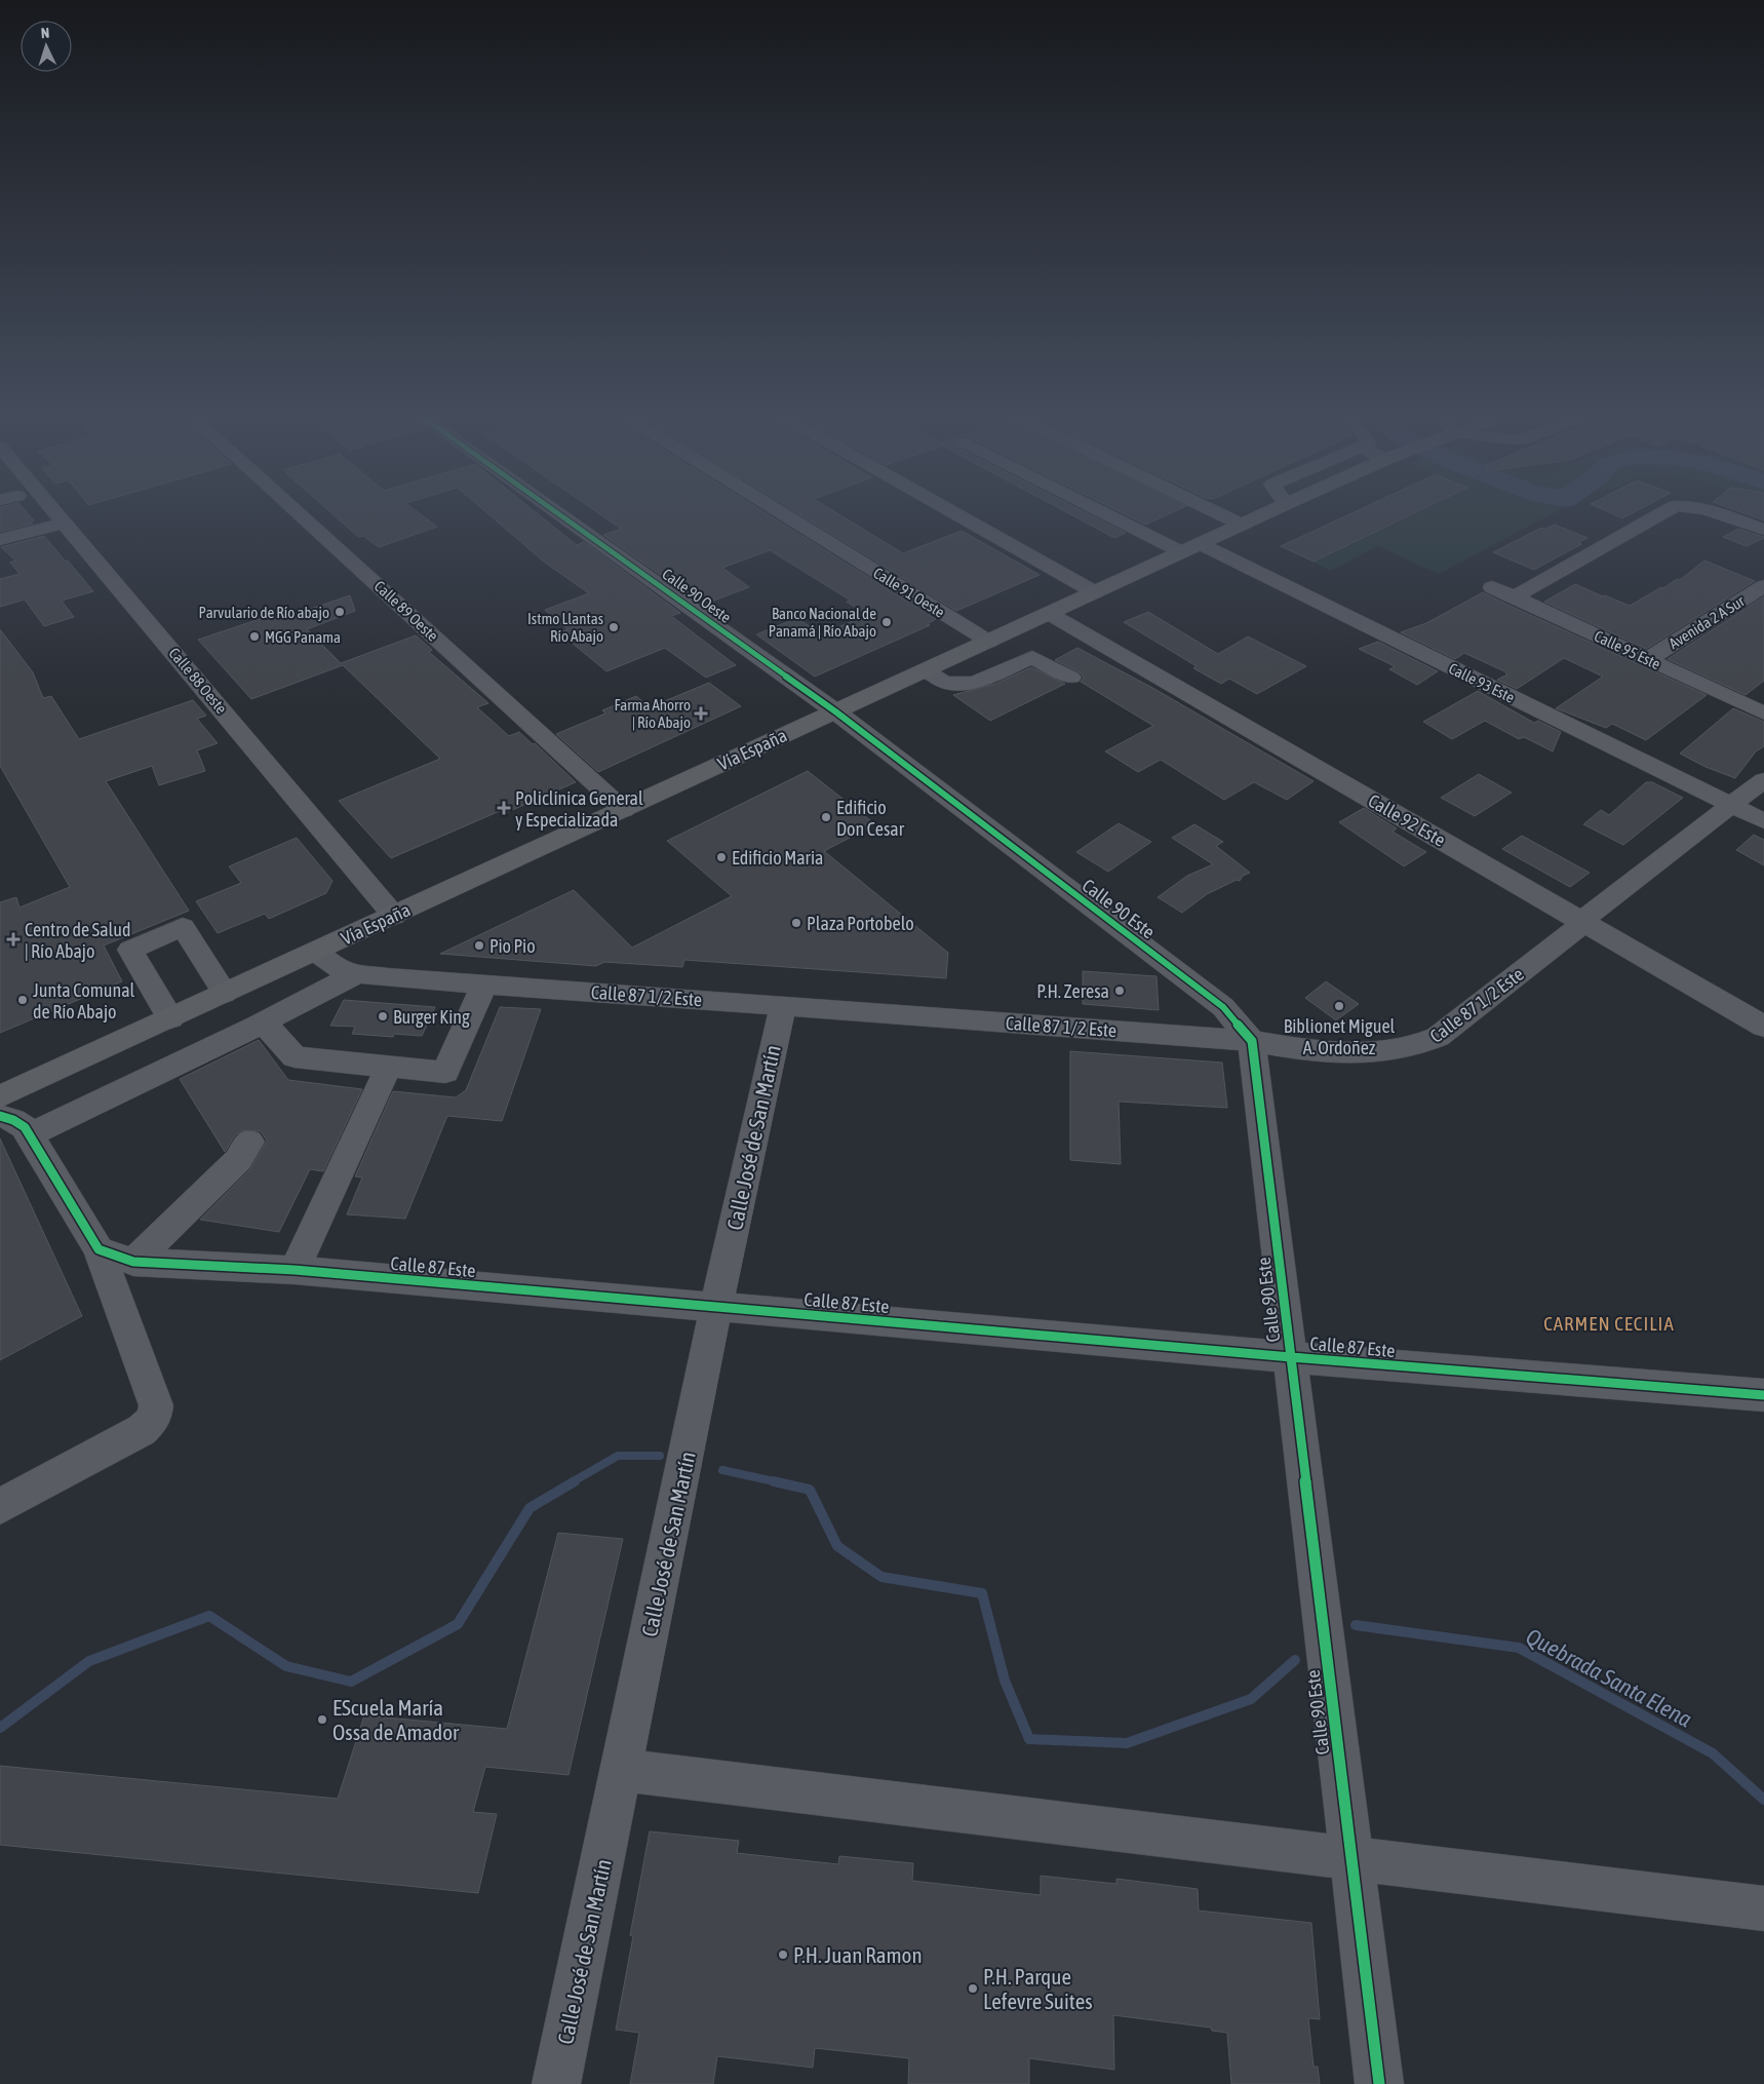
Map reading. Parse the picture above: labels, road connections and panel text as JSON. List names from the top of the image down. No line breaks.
{"streets":{"main road":["Vía España"],"street":["Calle 91 Oeste","Calle 90 Oeste","Calle 89 Oeste","Avenida 2 A Sur","Calle 95 Este","Calle 88 Oeste","Calle 93 Este","Calle 92 Este","Calle 90 Este","Calle 87 1/2 Este","Calle José de San Martín","Calle 87 Este"]},"crossings":[["Calle 91 Oeste","Vía España"],["Calle 90 Oeste","Vía España"],["Calle 90 Oeste","Calle 90 Este"],["Calle 89 Oeste","Vía España"],["Avenida 2 A Sur","Calle 95 Este"],["Calle 88 Oeste","Vía España"],["Calle 93 Este","Vía España"],["Calle 93 Este","Calle 87 1/2 Este"],["Vía España","Calle 92 Este"],["Vía España","Calle 90 Este"],["Vía España","Calle 87 1/2 Este"],["Calle 92 Este","Calle 87 1/2 Este"],["Calle 90 Este","Calle 87 1/2 Este"],["Calle 90 Este","Calle 87 Este"],["Calle 87 1/2 Este","Calle José de San Martín"],["Calle José de San Martín","Calle 87 Este"]],"districts":["CARMEN CECILIA"],"water":["Quebrada Santa Elena"],"places":{"other":["Parvulario de Río abajo","Banco Nacional de Panamá | Río Abajo","Istmo Llantas Río Abajo","MGG Panama","Edificio Don Cesar","Edificio Maria","Plaza Portobelo","Pio Pio","P.H. Zeresa","Junta Comunal de Río Abajo","Biblionet Miguel A. Ordoñez","Burger King","EScuela María Ossa de Amador","P.H. Juan Ramon","P.H. Parque Lefevre Suites"],"health":["Farma Ahorro | Río Abajo","Policlínica General y Especializada","Centro de Salud | Río Abajo"]},"north":"top"}
